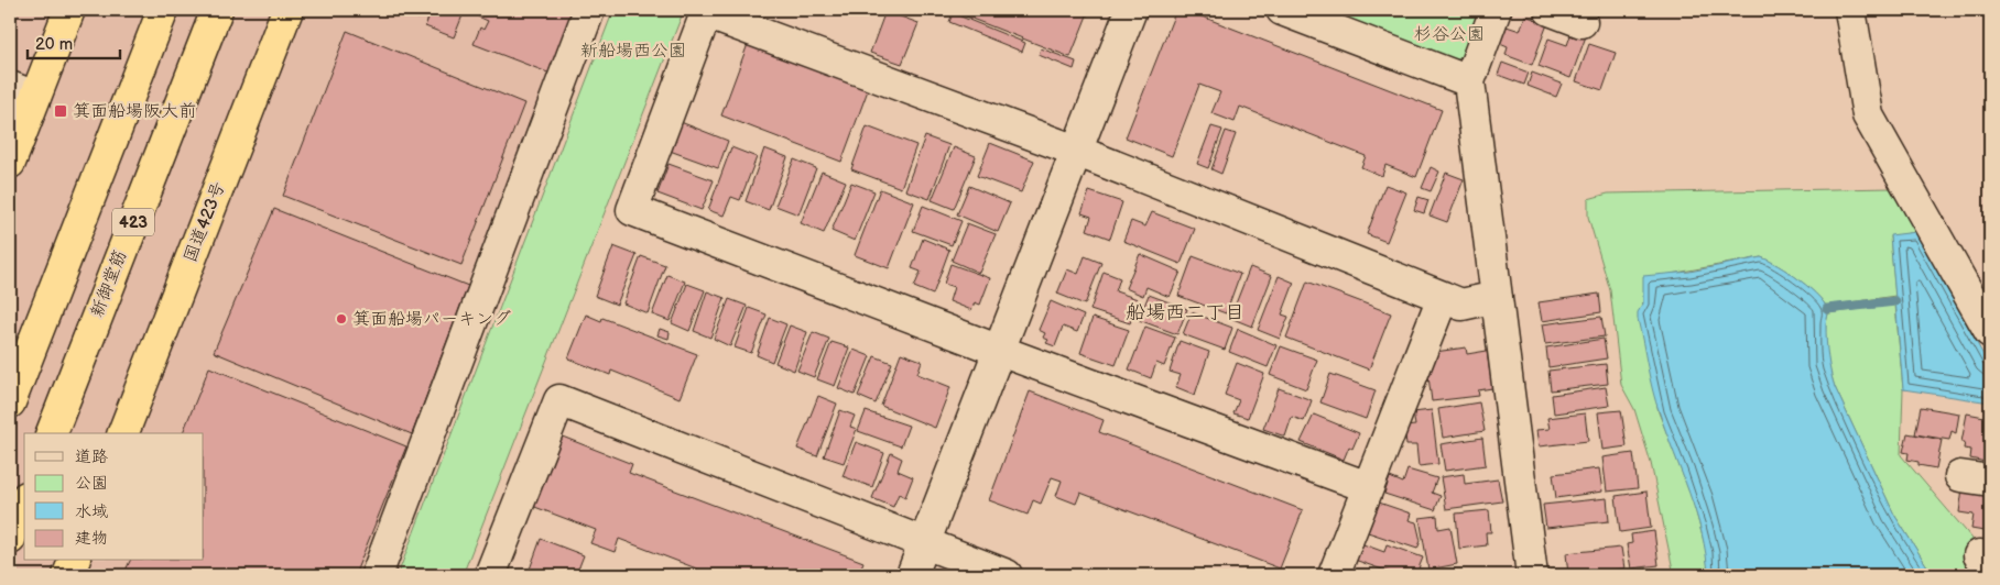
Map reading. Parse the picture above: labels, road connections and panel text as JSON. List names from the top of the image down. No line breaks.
{"streets":{"highway":["423","国道423号","新御堂筋"]},"districts":["船場西二丁目"],"parks":["杉谷公園","新船場西公園"],"places":{"transit":["箕面船場阪大前"],"other":["箕面船場パーキング"]},"legend":["道路","公園","水域","建物"],"scale_bar":"20 m"}
